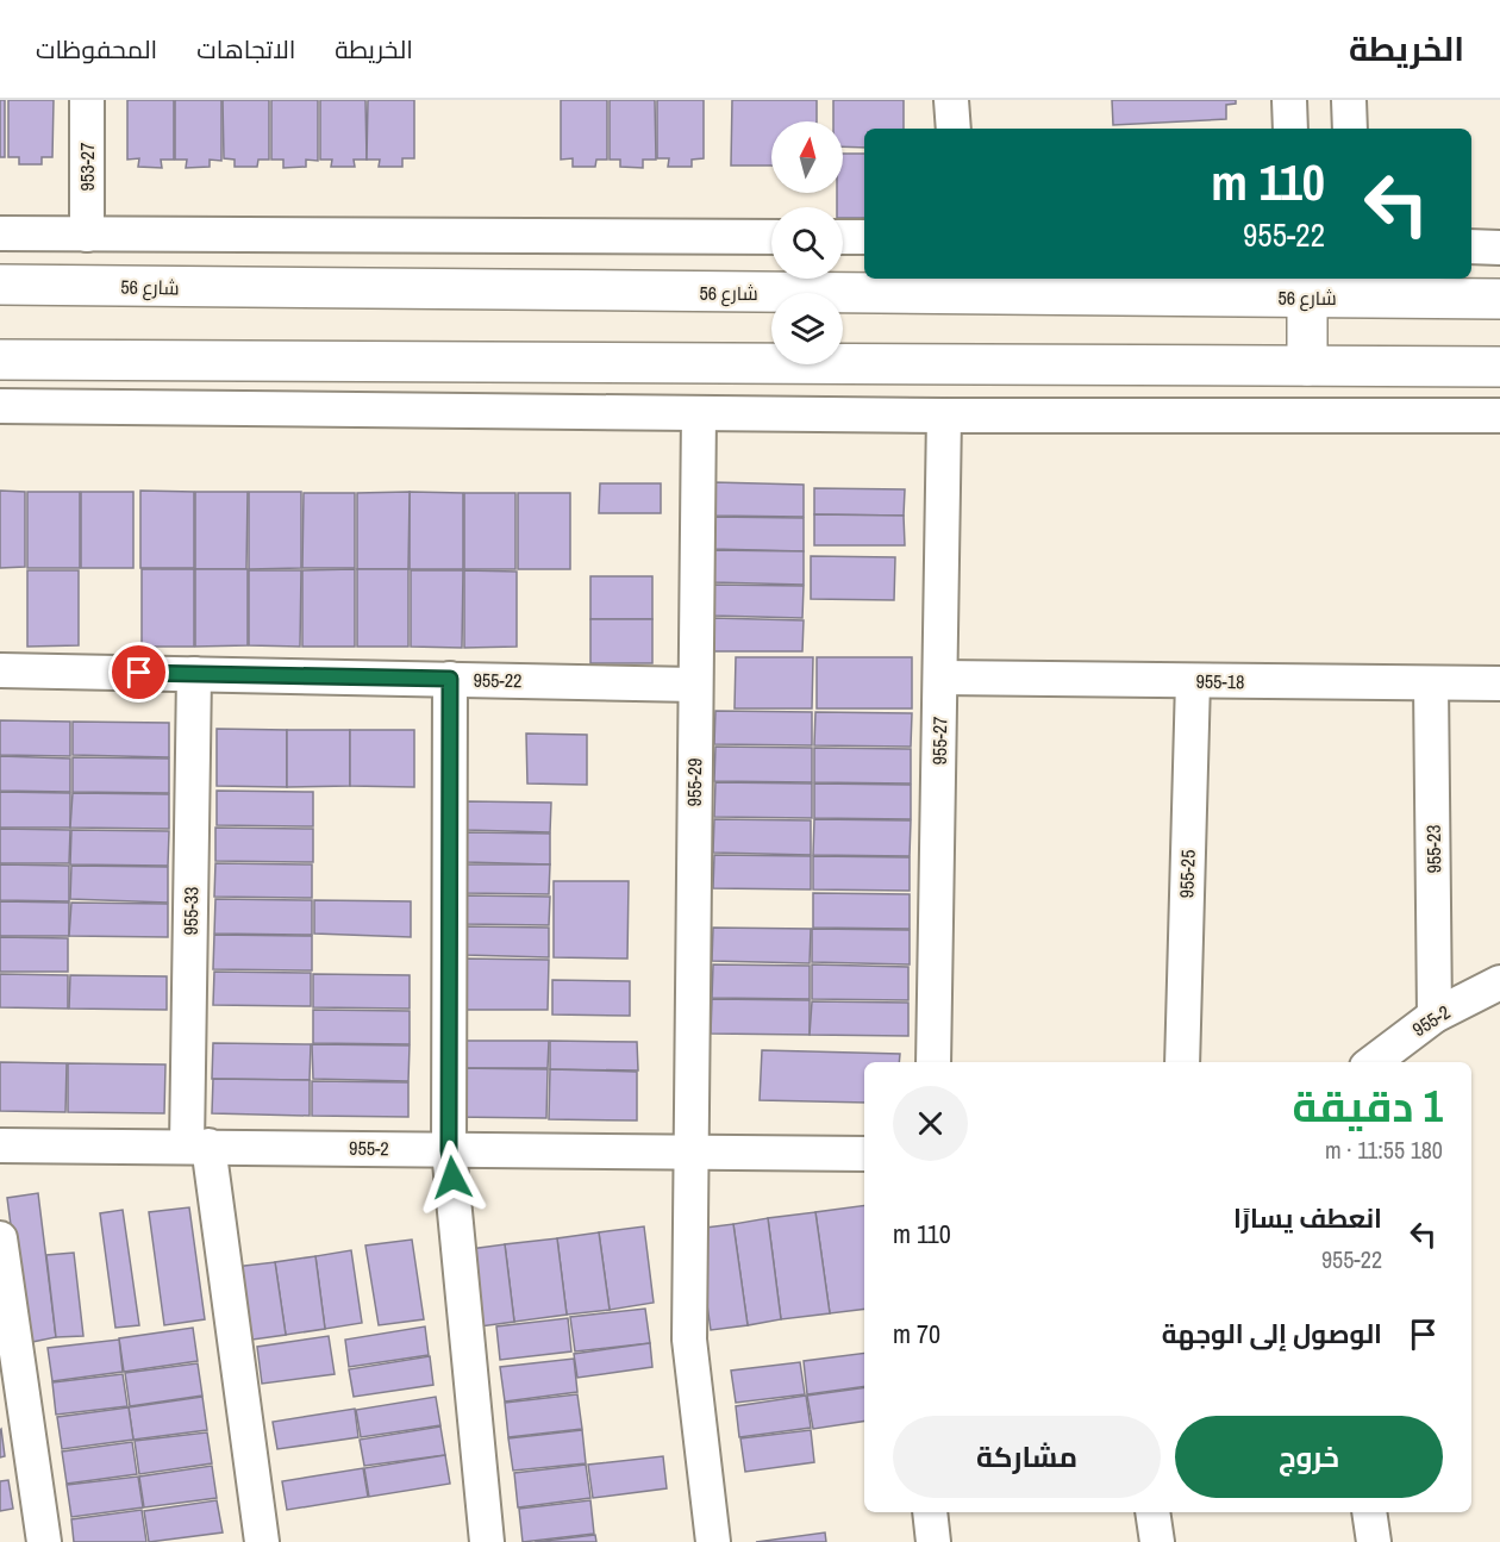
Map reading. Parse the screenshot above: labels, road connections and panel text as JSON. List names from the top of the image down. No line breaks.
{"streets":{"street":["953-27","شارع 56","955-22","955-18","955-27","955-29","955-23","955-25","955-33","955-2"]},"crossings":[["955-22","955-29"],["955-22","955-33"],["955-18","955-27"],["955-18","955-23"],["955-18","955-25"],["955-29","955-2"],["955-23","955-2"],["955-33","955-2"]],"north":"top","page":{"header":"الخريطة","nav":["الخريطة","الاتجاهات","المحفوظات"],"turn":["110 m","955-22"],"heading":["1 دقيقة","180 m · 11:55"],"list":[{"name":"انعطف يسارًا","note":"955-22","value":"110 m"},{"name":"الوصول إلى الوجهة","value":"70 m"}],"buttons":["خروج","مشاركة"]}}
